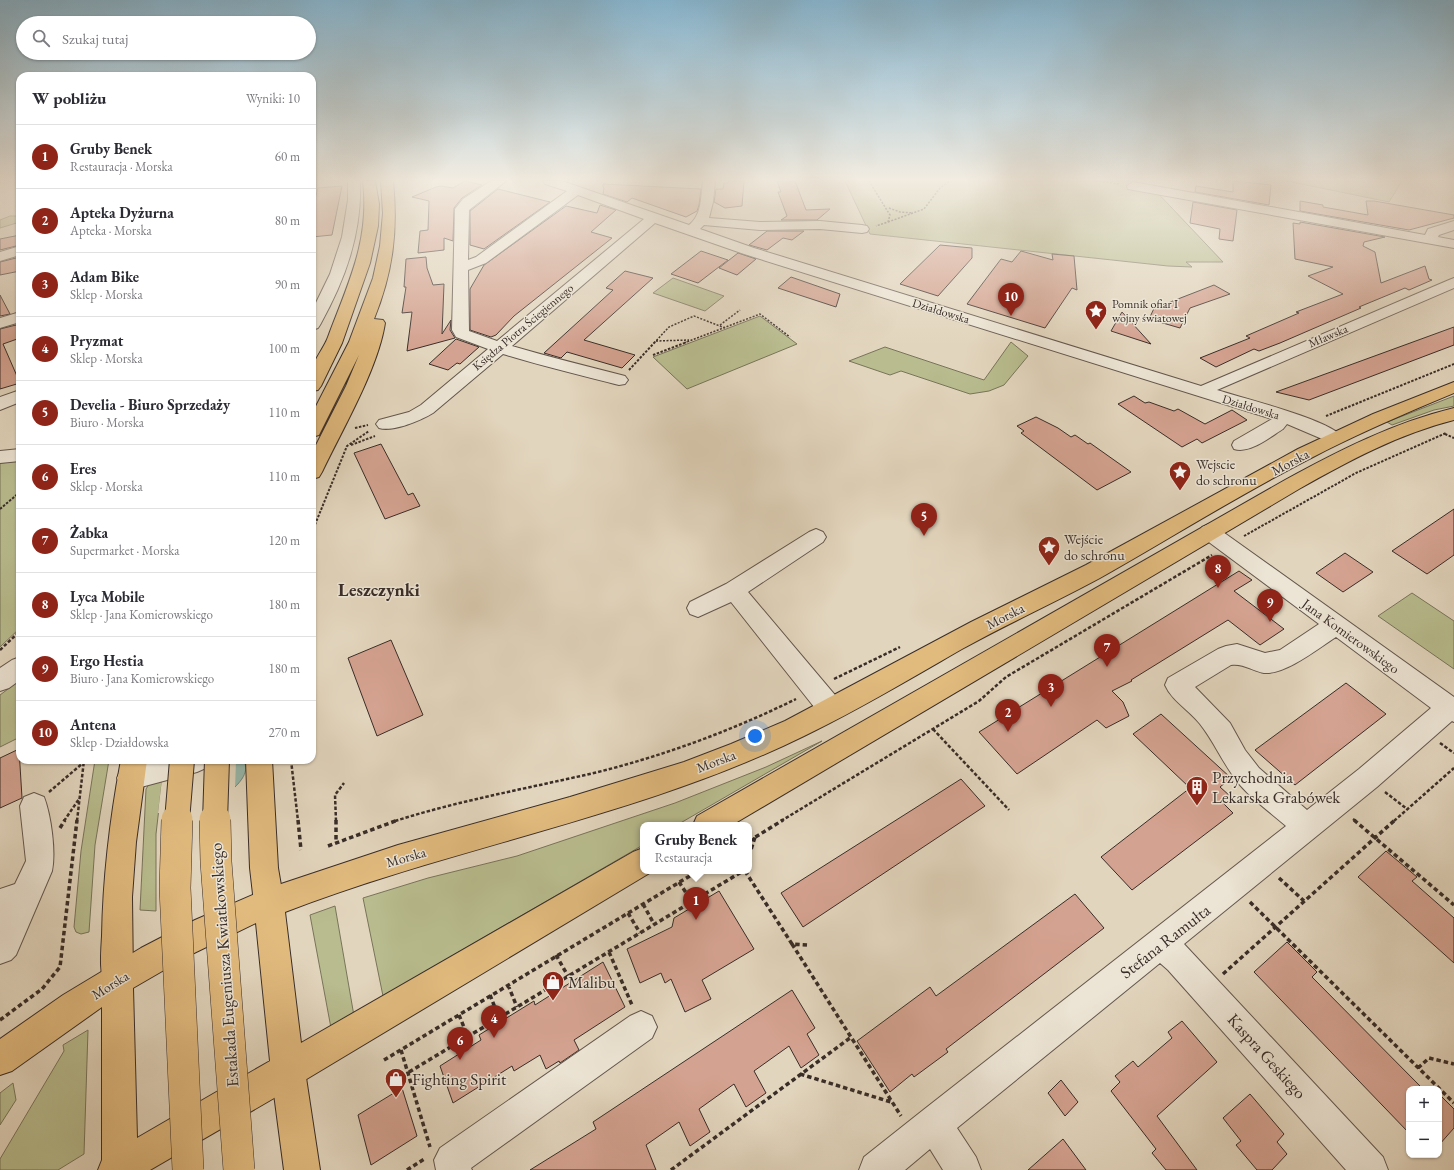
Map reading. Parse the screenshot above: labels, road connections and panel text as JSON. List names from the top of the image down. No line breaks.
{"streets":{"main road":["Morska","Estakada Eugeniusza Kwiatkowskiego"],"street":["Działdowska","Księdza Piotra Ściegiennego","Mławska","Jana Komierowskiego","Stefana Ramułta","Kaspra Geskiego"]},"crossings":[["Działdowska","Mławska"],["Działdowska","Morska"],["Morska","Jana Komierowskiego"],["Jana Komierowskiego","Stefana Ramułta"],["Stefana Ramułta","Kaspra Geskiego"]],"districts":["Leszczynki"],"places":{"place":["Pomnik ofiar I wojny światowej","Wejscie do schronu","Wejście do schronu"],"building":["Przychodnia Lekarska Grabówek"],"shop":["Malibu","Fighting Spirit"]},"page":{"search":"Szukaj tutaj","heading":["W pobliżu","Wyniki: 10"],"list":[{"mark":"1","name":"Gruby Benek","note":"Restauracja · Morska","value":"60 m"},{"mark":"2","name":"Apteka Dyżurna","note":"Apteka · Morska","value":"80 m"},{"mark":"3","name":"Adam Bike","note":"Sklep · Morska","value":"90 m"},{"mark":"4","name":"Pryzmat","note":"Sklep · Morska","value":"100 m"},{"mark":"5","name":"Develia - Biuro Sprzedaży","note":"Biuro · Morska","value":"110 m"},{"mark":"6","name":"Eres","note":"Sklep · Morska","value":"110 m"},{"mark":"7","name":"Żabka","note":"Supermarket · Morska","value":"120 m"},{"mark":"8","name":"Lyca Mobile","note":"Sklep · Jana Komierowskiego","value":"180 m"},{"mark":"9","name":"Ergo Hestia","note":"Biuro · Jana Komierowskiego","value":"180 m"},{"mark":"10","name":"Antena","note":"Sklep · Działdowska","value":"270 m"}],"pins":["10","5","8","9","7","3","2","1","4","6"],"popup":["Gruby Benek","Restauracja"],"map_buttons":["+","−"]}}
